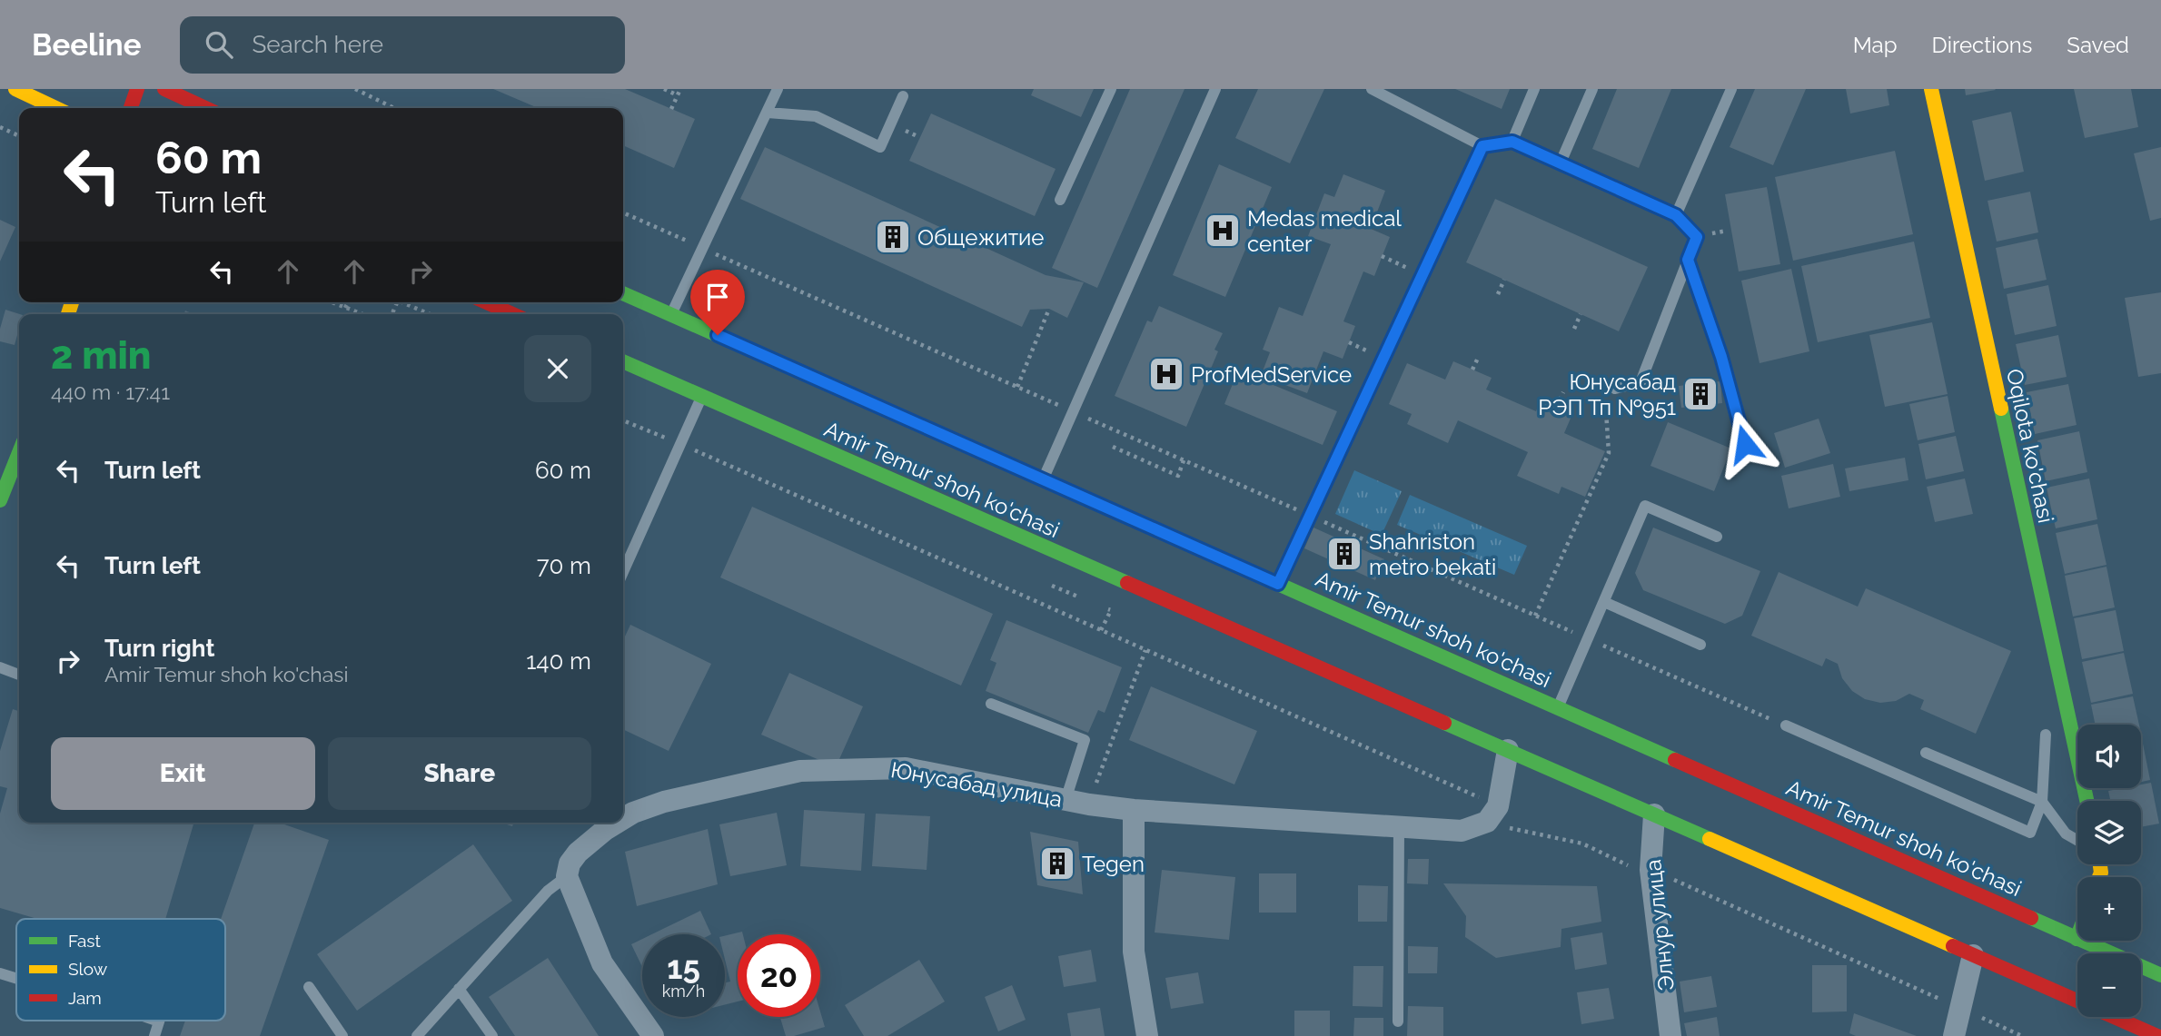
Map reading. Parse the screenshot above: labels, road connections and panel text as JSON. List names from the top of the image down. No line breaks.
{"streets":{"main road":["Oqilota ko'chasi","Amir Temur shoh ko'chasi"],"street":["Юнусабад улица","Элнур улица"]},"crossings":[["Amir Temur shoh ko'chasi","Элнур улица"]],"places":{"hospital":["Medas medical center","ProfMedService"],"building":["Общежитие","Юнусабад РЭП Тп №951","Shahriston metro bekati","Tegen"]},"legend":["Fast","Slow","Jam"],"page":{"header":"Beeline","search":"Search here","nav":["Map","Directions","Saved"],"turn":["60 m","Turn left"],"heading":["2 min","440 m · 17:41"],"list":[{"name":"Turn left","value":"60 m"},{"name":"Turn left","value":"70 m"},{"name":"Turn right","note":"Amir Temur shoh ko'chasi","value":"140 m"}],"map_buttons":["+","−"],"buttons":["Exit","Share"],"speed":"15 km/h","limit":"20"}}
